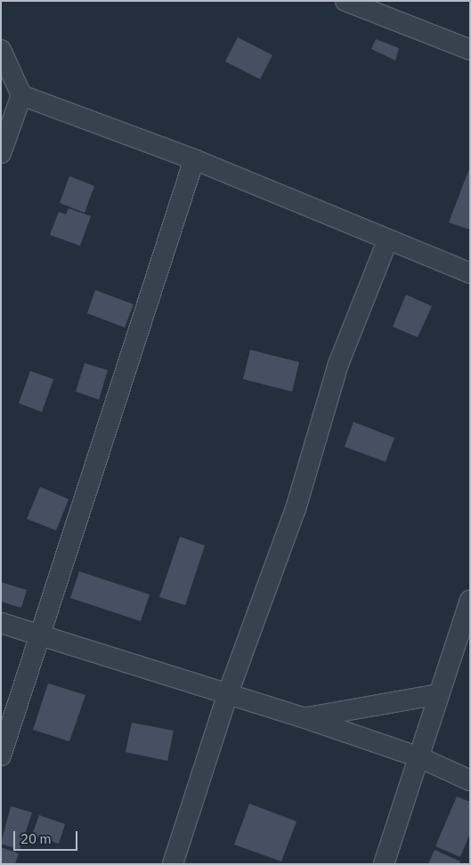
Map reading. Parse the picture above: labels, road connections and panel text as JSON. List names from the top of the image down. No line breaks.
{"scale_bar":"20 m"}
